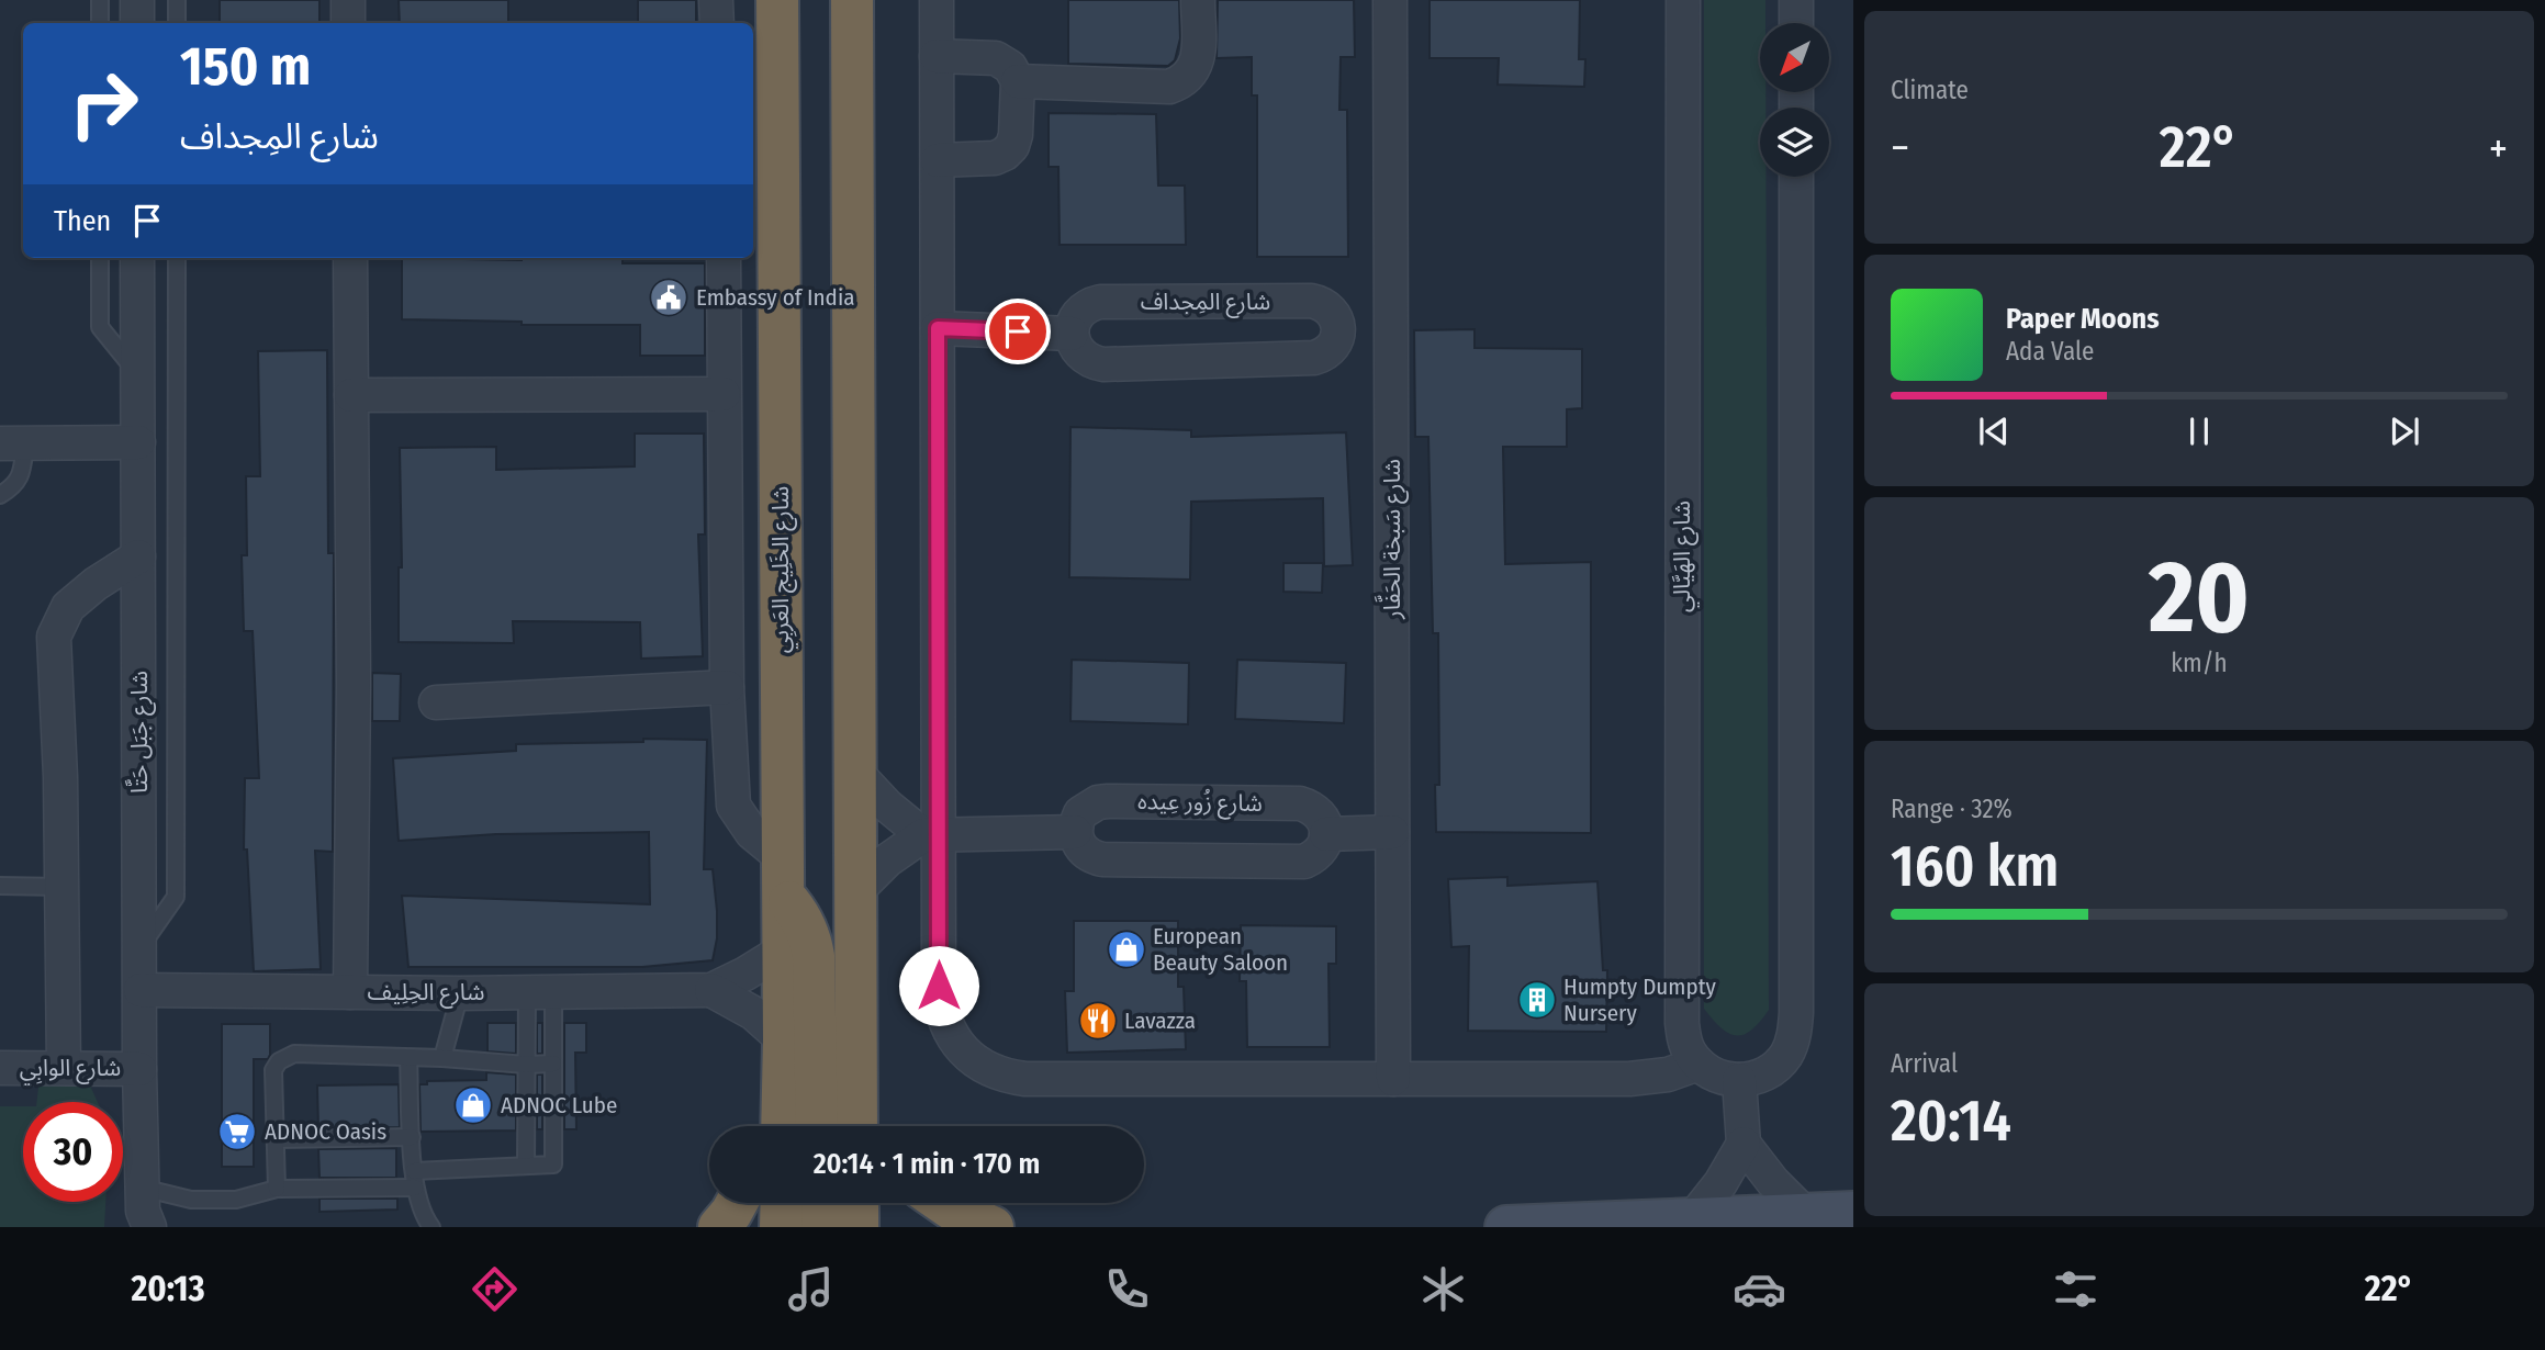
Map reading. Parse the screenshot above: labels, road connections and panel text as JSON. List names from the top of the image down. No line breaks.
{"streets":{"highway":["شارع الخَلِيج العَربِي"],"street":["شارع المِجداف","شارع سَبخة الحَفَّار","شارع الهَيَّالي","شارع جَبَل حَتَّا","شارع زُور عِيده","شارع الحِلِيف","شارع الوابِي"]},"crossings":[["شارع الخَلِيج العَربِي","شارع الحِلِيف"],["شارع جَبَل حَتَّا","شارع الحِلِيف"],["شارع جَبَل حَتَّا","شارع الوابِي"]],"places":{"public building":["Embassy of India"],"shop":["European Beauty Saloon","ADNOC Lube"],"building":["Humpty Dumpty Nursery"],"restaurant":["Lavazza"],"supermarket":["ADNOC Oasis"]},"north":"bottom left","page":{"tile":["Climate",["20","km/h"],["Range · 32%","160 km"],["Arrival","20:14"]],"turn":["150 m","شارع المِجداف"],"heat":["−","22°","+"],"then":"Then","song":["Paper Moons","Ada Vale"],"limit":"30","trip":"20:14 · 1 min · 170 m","tabs":["20:13","22°"]}}
